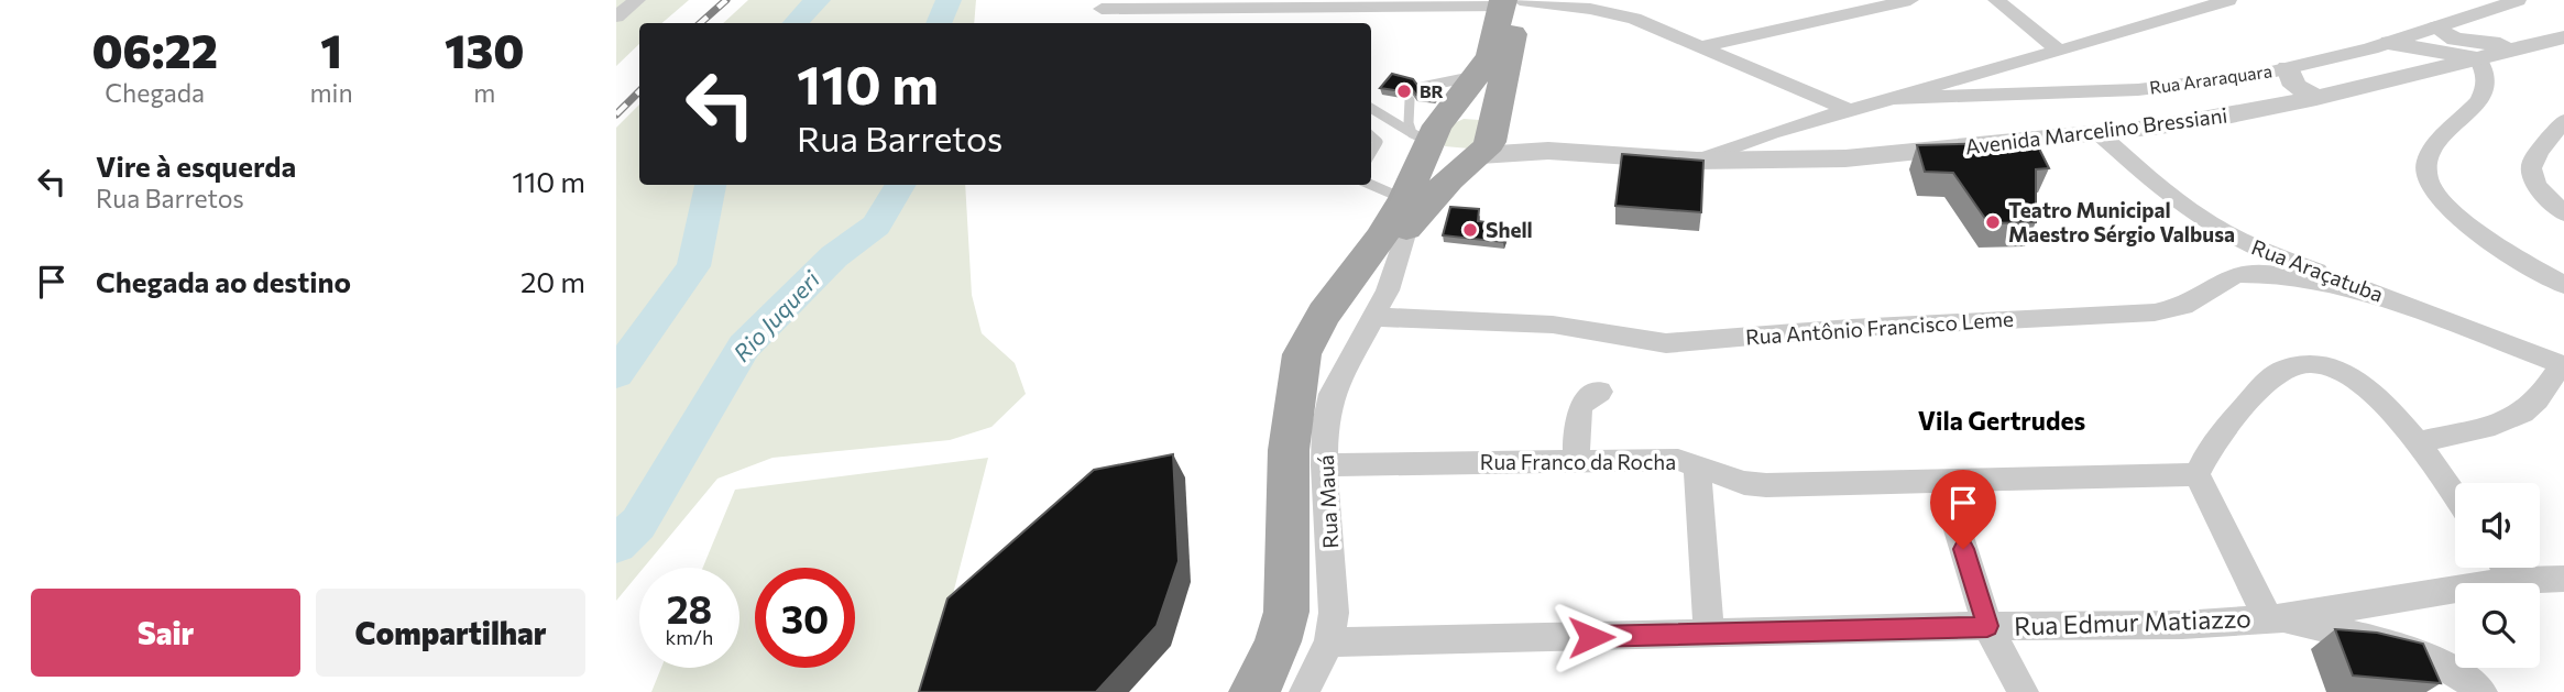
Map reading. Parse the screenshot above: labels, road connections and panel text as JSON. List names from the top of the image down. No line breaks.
{"streets":{"street":["Rua Araraquara","Avenida Marcelino Bressiani","Rua Araçatuba","Rua Antônio Francisco Leme","Rua Franco da Rocha","Rua Mauá","Rua Edmur Matiazzo"]},"crossings":[["Avenida Marcelino Bressiani","Rua Araçatuba"],["Rua Araçatuba","Rua Antônio Francisco Leme"],["Rua Antônio Francisco Leme","Rua Mauá"],["Rua Franco da Rocha","Rua Mauá"],["Rua Mauá","Rua Edmur Matiazzo"]],"districts":["Vila Gertrudes"],"water":["Rio Juqueri"],"places":["BR","Teatro Municipal Maestro Sérgio Valbusa","Shell"],"page":{"eta":["06:22","Chegada","1","min","130","m"],"turn":["110 m","Rua Barretos"],"list":[{"name":"Vire à esquerda","note":"Rua Barretos","value":"110 m"},{"name":"Chegada ao destino","value":"20 m"}],"speed":"28 km/h","limit":"30","buttons":["Sair","Compartilhar"]}}
